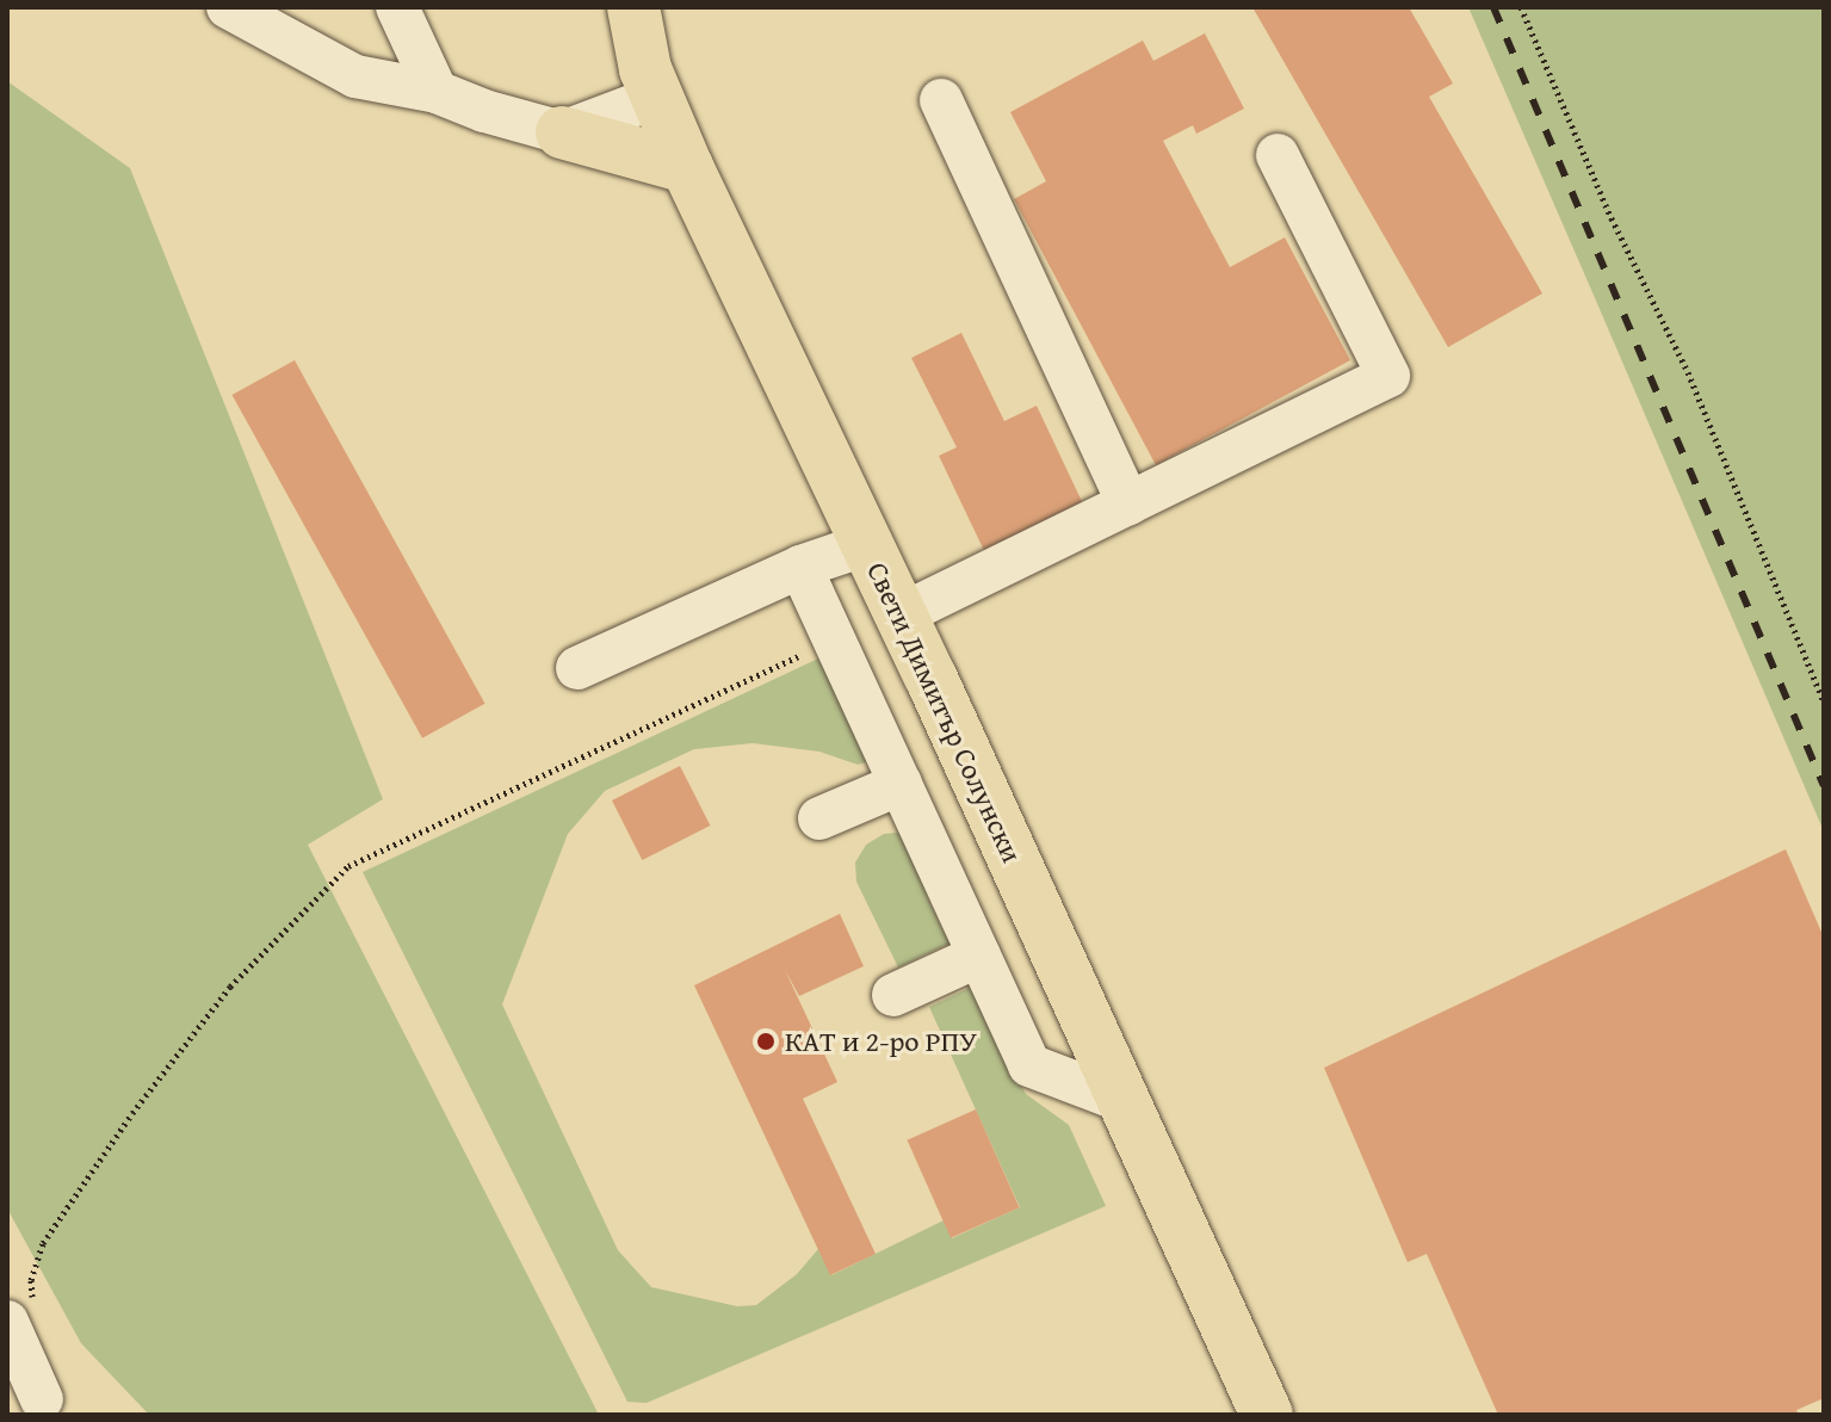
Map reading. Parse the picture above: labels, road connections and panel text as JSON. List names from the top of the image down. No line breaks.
{"streets":{"main road":["Свети Димитър Солунски"]},"places":["КАТ и 2-ро РПУ"]}
